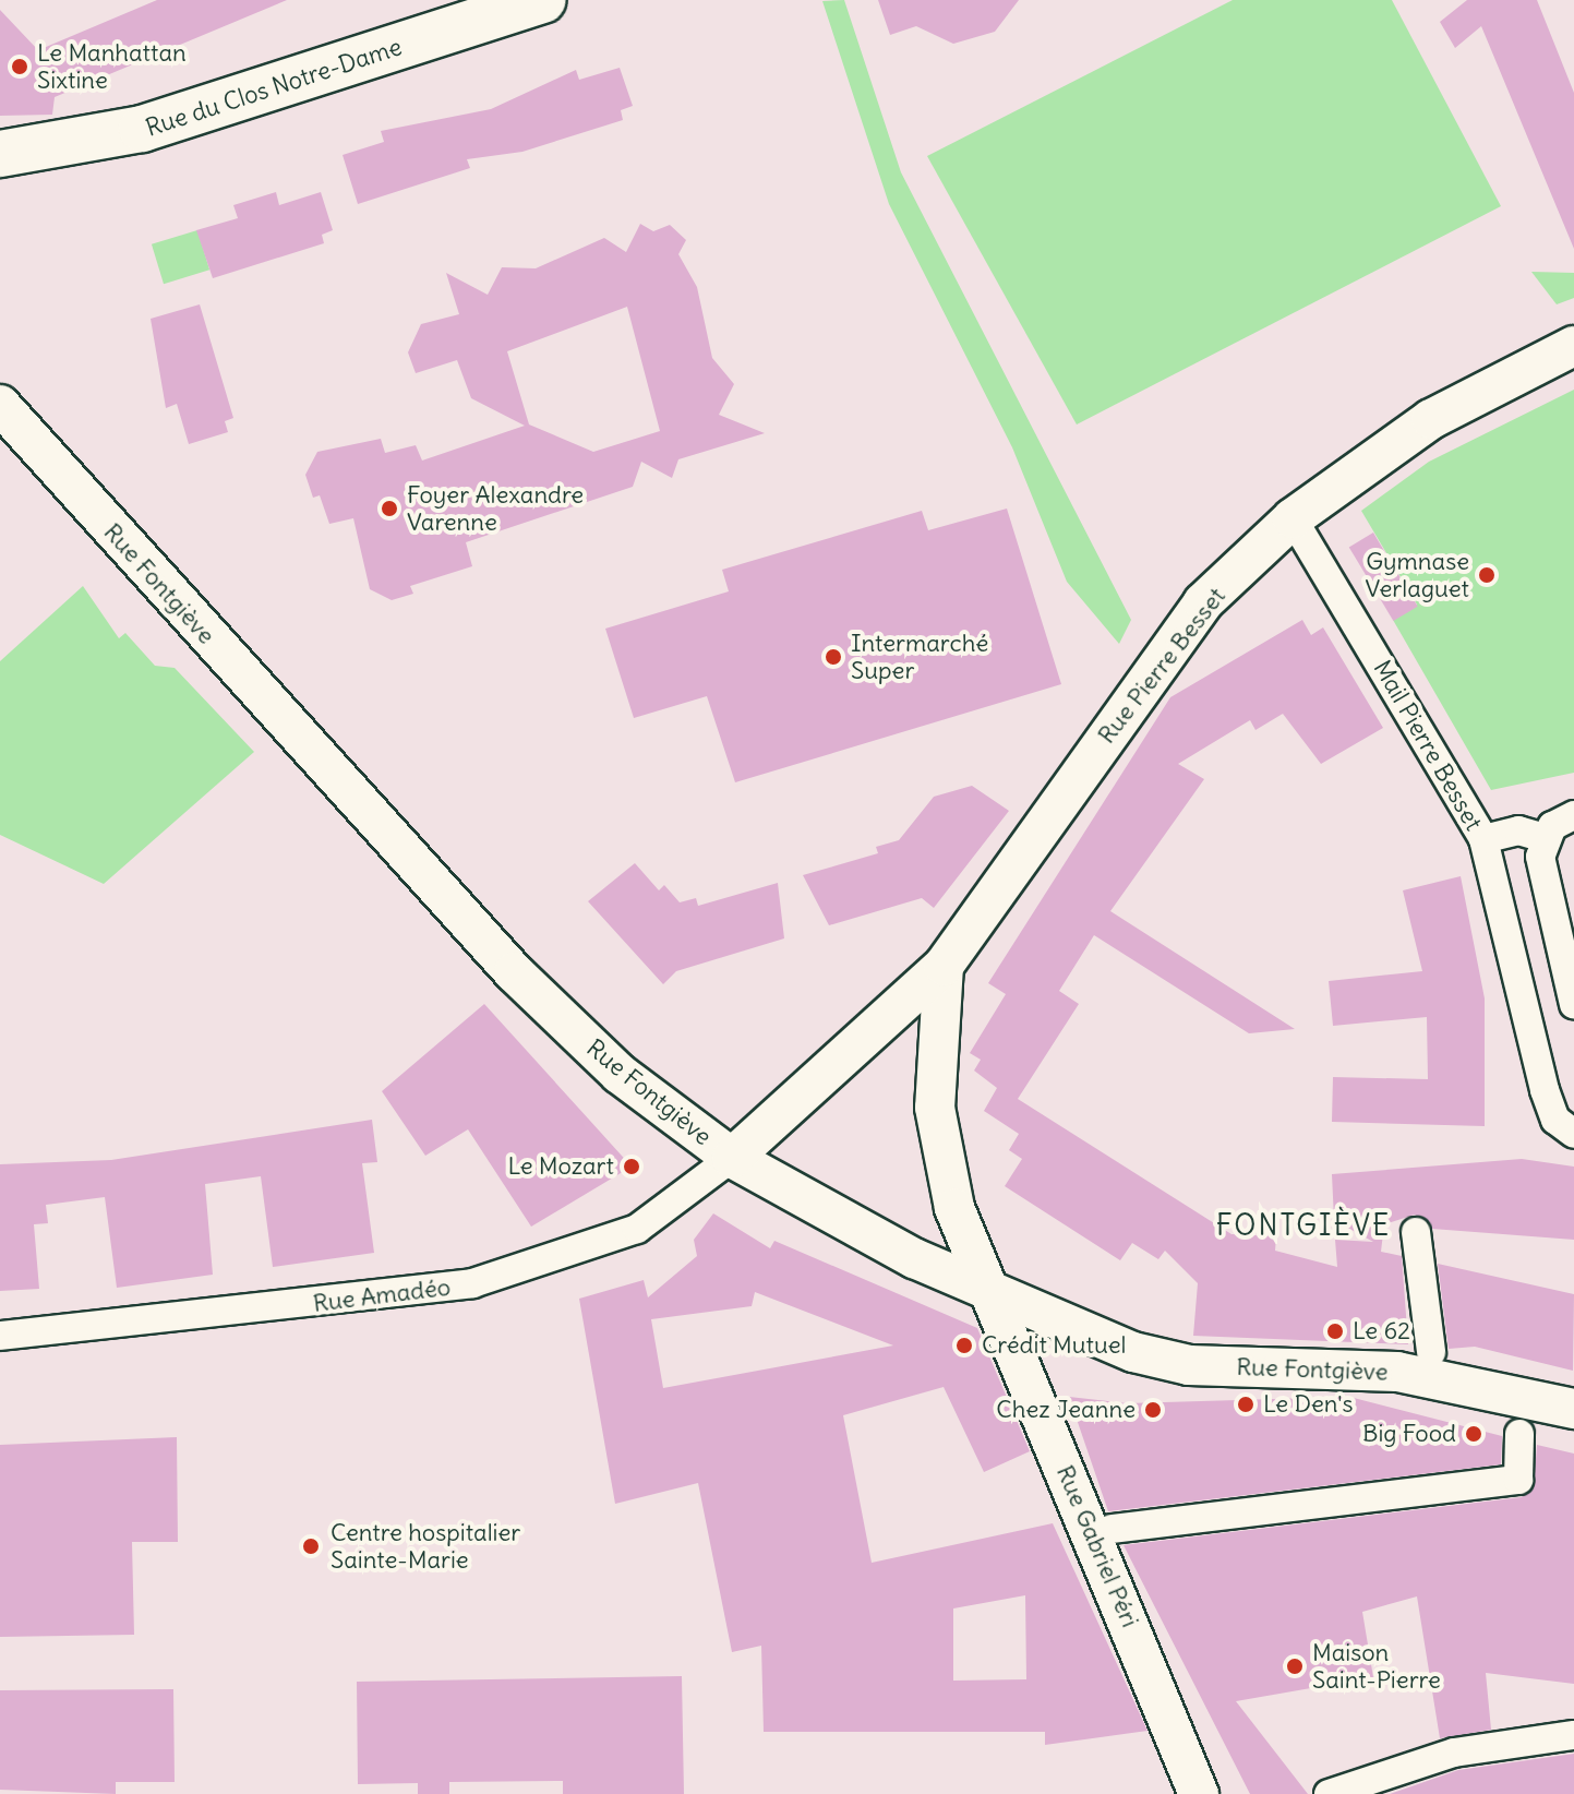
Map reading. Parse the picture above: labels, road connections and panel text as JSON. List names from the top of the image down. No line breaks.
{"streets":{"main road":["Rue du Clos Notre-Dame","Rue Fontgiève","Rue Pierre Besset","Rue Gabriel Péri"],"street":["Mail Pierre Besset","Rue Amadéo"]},"crossings":[["Rue Fontgiève","Rue Pierre Besset"],["Rue Fontgiève","Rue Amadéo"],["Rue Fontgiève","Rue Gabriel Péri"],["Rue Pierre Besset","Mail Pierre Besset"],["Rue Pierre Besset","Rue Amadéo"]],"districts":["FONTGIÈVE"],"places":["Le Manhattan Sixtine","Foyer Alexandre Varenne","Gymnase Verlaguet","Intermarché Super","Le Mozart","Le 62","Crédit Mutuel","Le Den's","Chez Jeanne","Big Food","Centre hospitalier Sainte-Marie","Maison Saint-Pierre"]}
